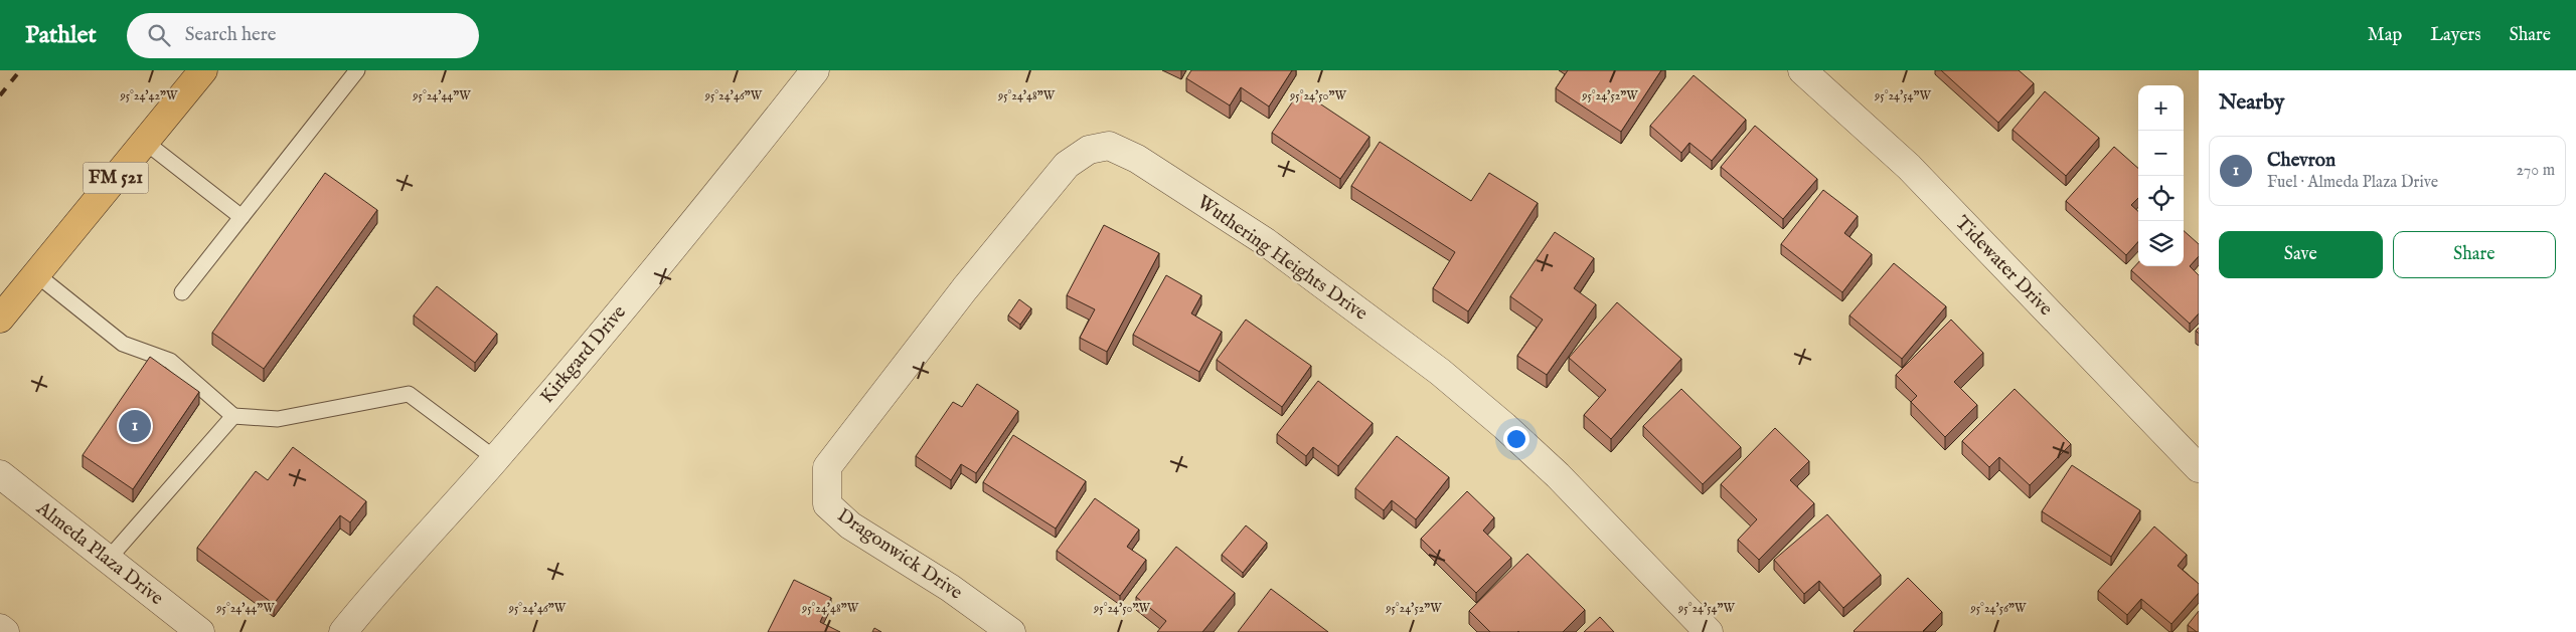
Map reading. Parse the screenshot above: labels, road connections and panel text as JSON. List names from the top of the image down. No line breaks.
{"streets":{"main road":["FM 521"],"street":["Wuthering Heights Drive","Tidewater Drive","Kirkgard Drive","Almeda Plaza Drive","Dragonwick Drive"]},"crossings":[["Wuthering Heights Drive","Dragonwick Drive"]],"page":{"header":"Pathlet","search":"Search here","nav":["Map","Layers","Share"],"heading":"Nearby","map_buttons":["+","−"],"list":[{"mark":"1","name":"Chevron","note":"Fuel · Almeda Plaza Drive","value":"270 m"}],"buttons":["Save","Share"],"pins":"1"},"coordinates":["95°24'42\"W","95°24'44\"W","95°24'46\"W","95°24'48\"W","95°24'50\"W","95°24'52\"W","95°24'54\"W","95°24'56\"W"]}
